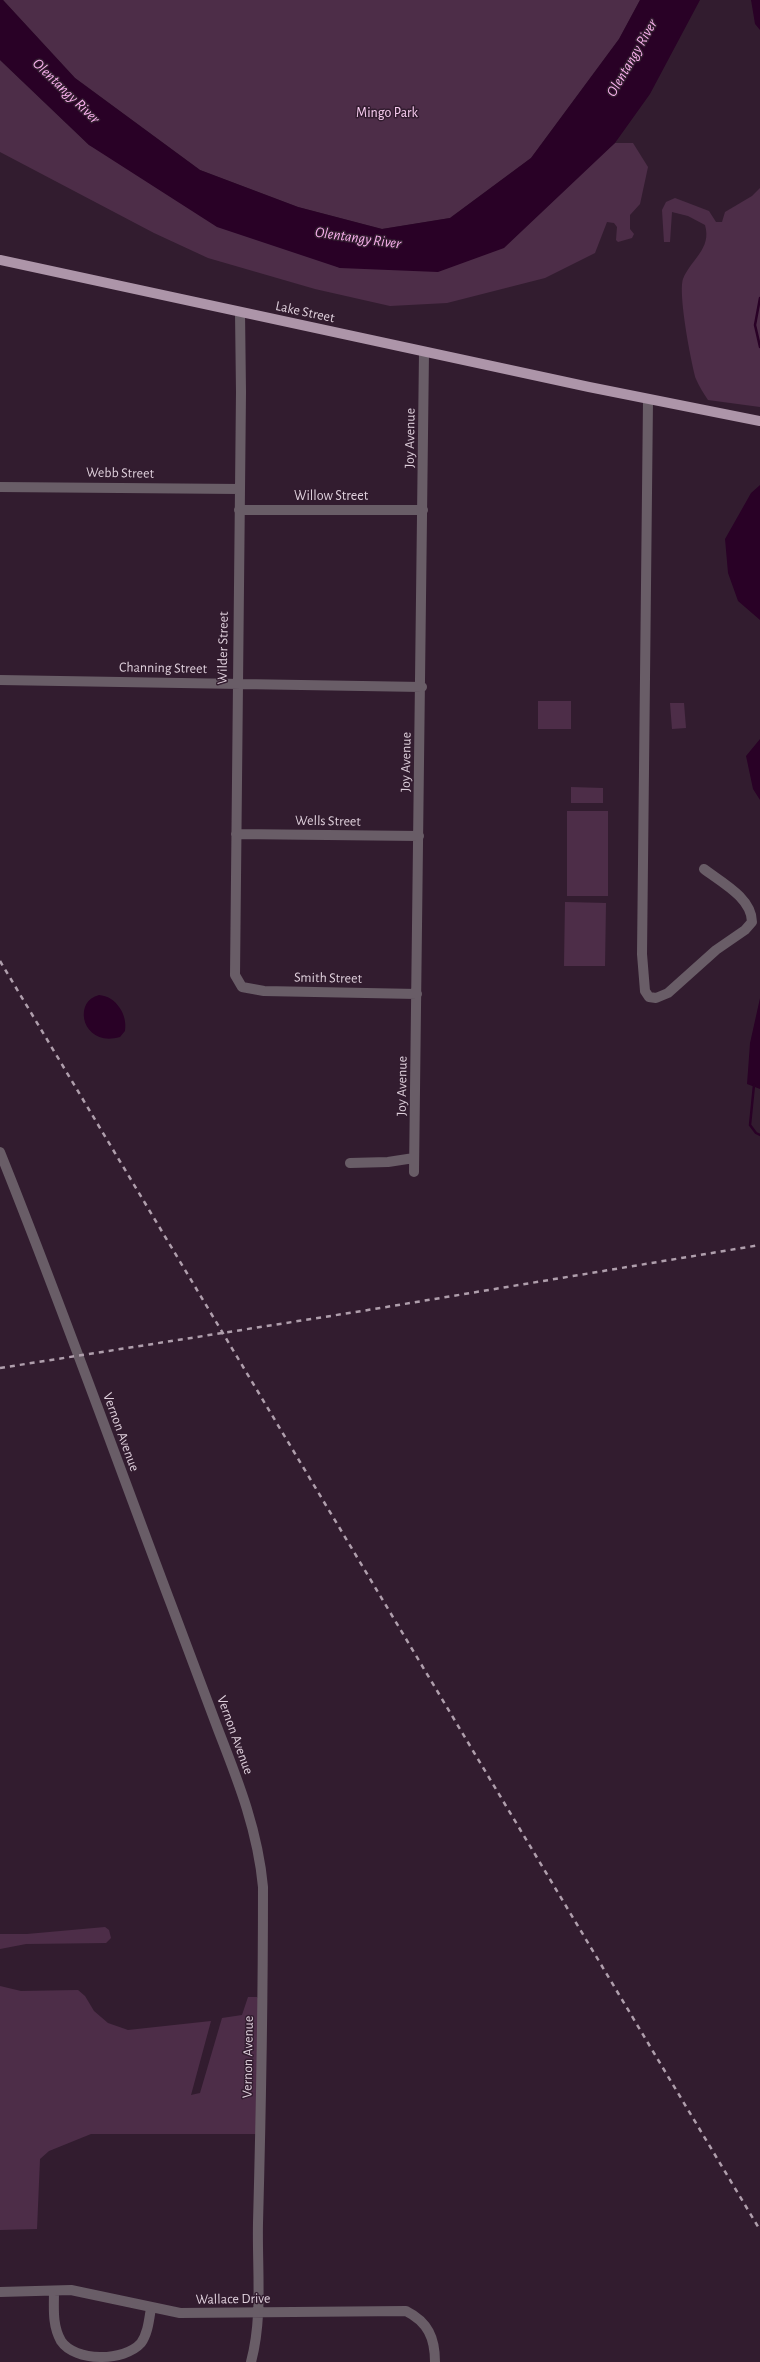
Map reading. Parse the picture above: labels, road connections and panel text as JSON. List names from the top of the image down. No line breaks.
{"streets":{"main road":["Lake Street"],"street":["Joy Avenue","Webb Street","Willow Street","Wilder Street","Channing Street","Wells Street","Smith Street","Vernon Avenue","Wallace Drive"]},"crossings":[["Lake Street","Joy Avenue"],["Lake Street","Wilder Street"],["Joy Avenue","Willow Street"],["Joy Avenue","Channing Street"],["Joy Avenue","Wells Street"],["Joy Avenue","Smith Street"],["Webb Street","Wilder Street"],["Willow Street","Wilder Street"],["Wilder Street","Channing Street"],["Wilder Street","Wells Street"],["Wilder Street","Smith Street"],["Vernon Avenue","Wallace Drive"]],"water":["Olentangy River"],"parks":["Mingo Park"]}
